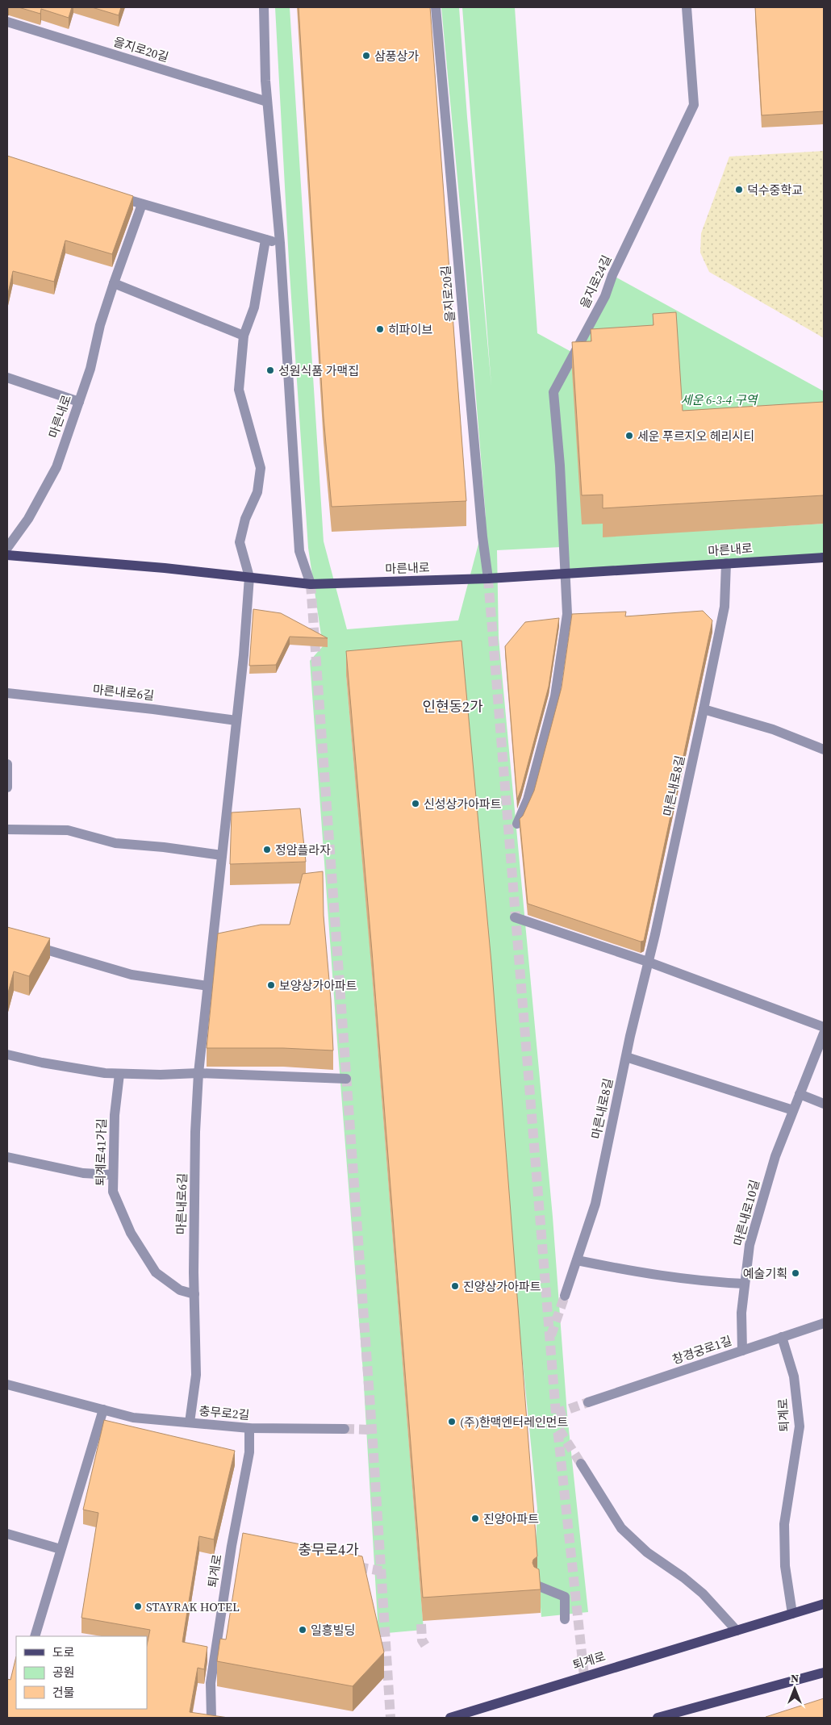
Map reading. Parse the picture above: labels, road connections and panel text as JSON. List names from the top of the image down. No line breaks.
{"streets":{"main road":["마른내로","퇴계로"],"street":["을지로20길","을지로24길","마른내로6길","마른내로8길","퇴계로41가길","마른내로10길","창경궁로1길","충무로2길"]},"crossings":[["을지로20길","마른내로"],["을지로24길","마른내로"],["마른내로","마른내로6길"],["마른내로","마른내로8길"],["마른내로6길","퇴계로41가길"],["마른내로6길","충무로2길"],["마른내로10길","창경궁로1길"],["창경궁로1길","퇴계로"],["충무로2길","퇴계로"]],"districts":["인현동2가","충무로4가"],"parks":["세운 6-3-4 구역"],"places":["삼풍상가","덕수중학교","히파이브","성원식품 가맥집","세운 푸르지오 헤리시티","신성상가아파트","정암플라자","보양상가아파트","예술기획","진양상가아파트","(주)한맥엔터레인먼트","진양아파트","STAYRAK HOTEL","일흥빌딩"],"legend":["도로","공원","건물"],"north":"top"}
